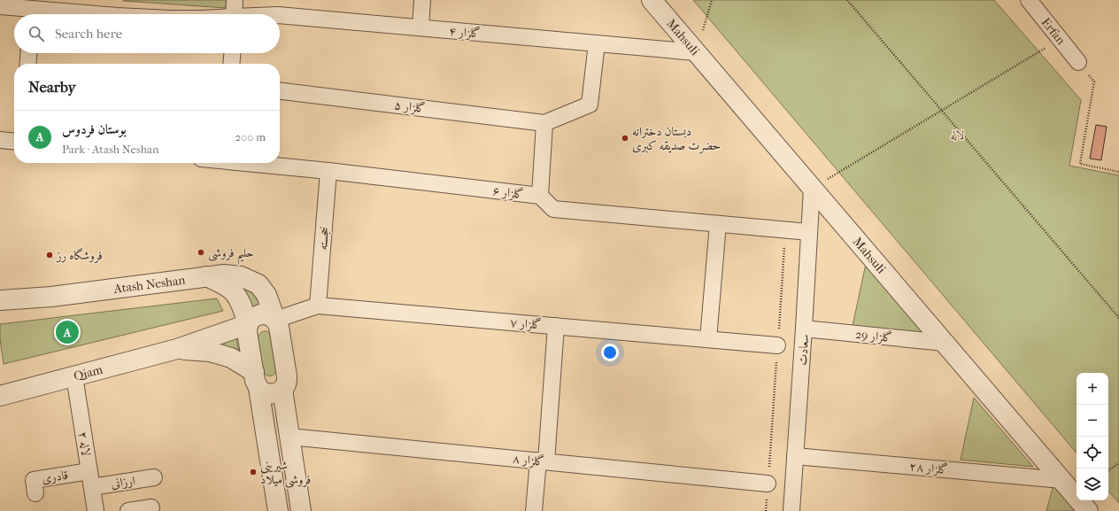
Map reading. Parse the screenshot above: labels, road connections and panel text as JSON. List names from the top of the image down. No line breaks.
{"streets":{"street":["Erfan","گلزار ۴","Mahsuli","گلزار ۵","گلزار ۶","خجسته","Atash Neshan","گلزار ۷","گلزار 29","سعادت","Qiam","لاله ۲","گلزار ۸","گلزار ۲۸","قادری","ارزانی"]},"crossings":[["گلزار ۴","Mahsuli"],["Mahsuli","گلزار 29"],["Mahsuli","سعادت"],["Mahsuli","گلزار ۲۸"],["گلزار ۶","خجسته"],["گلزار ۶","سعادت"],["خجسته","گلزار ۷"],["Atash Neshan","گلزار ۷"],["Atash Neshan","Qiam"],["گلزار ۷","Qiam"],["گلزار 29","سعادت"],["سعادت","گلزار ۲۸"],["Qiam","لاله ۲"],["لاله ۲","قادری"],["لاله ۲","ارزانی"],["قادری","ارزانی"]],"parks":["لاله"],"places":["دبستان دخترانه حضرت صدیقه کبری","حلیم فروشی","فروشگاه رز","شیرینی فروشی میلاد"],"page":{"search":"Search here","heading":"Nearby","list":[{"mark":"A","name":"بوستان فردوس","note":"Park · Atash Neshan","value":"200 m"}],"pins":"A","map_buttons":["+","−"]}}
